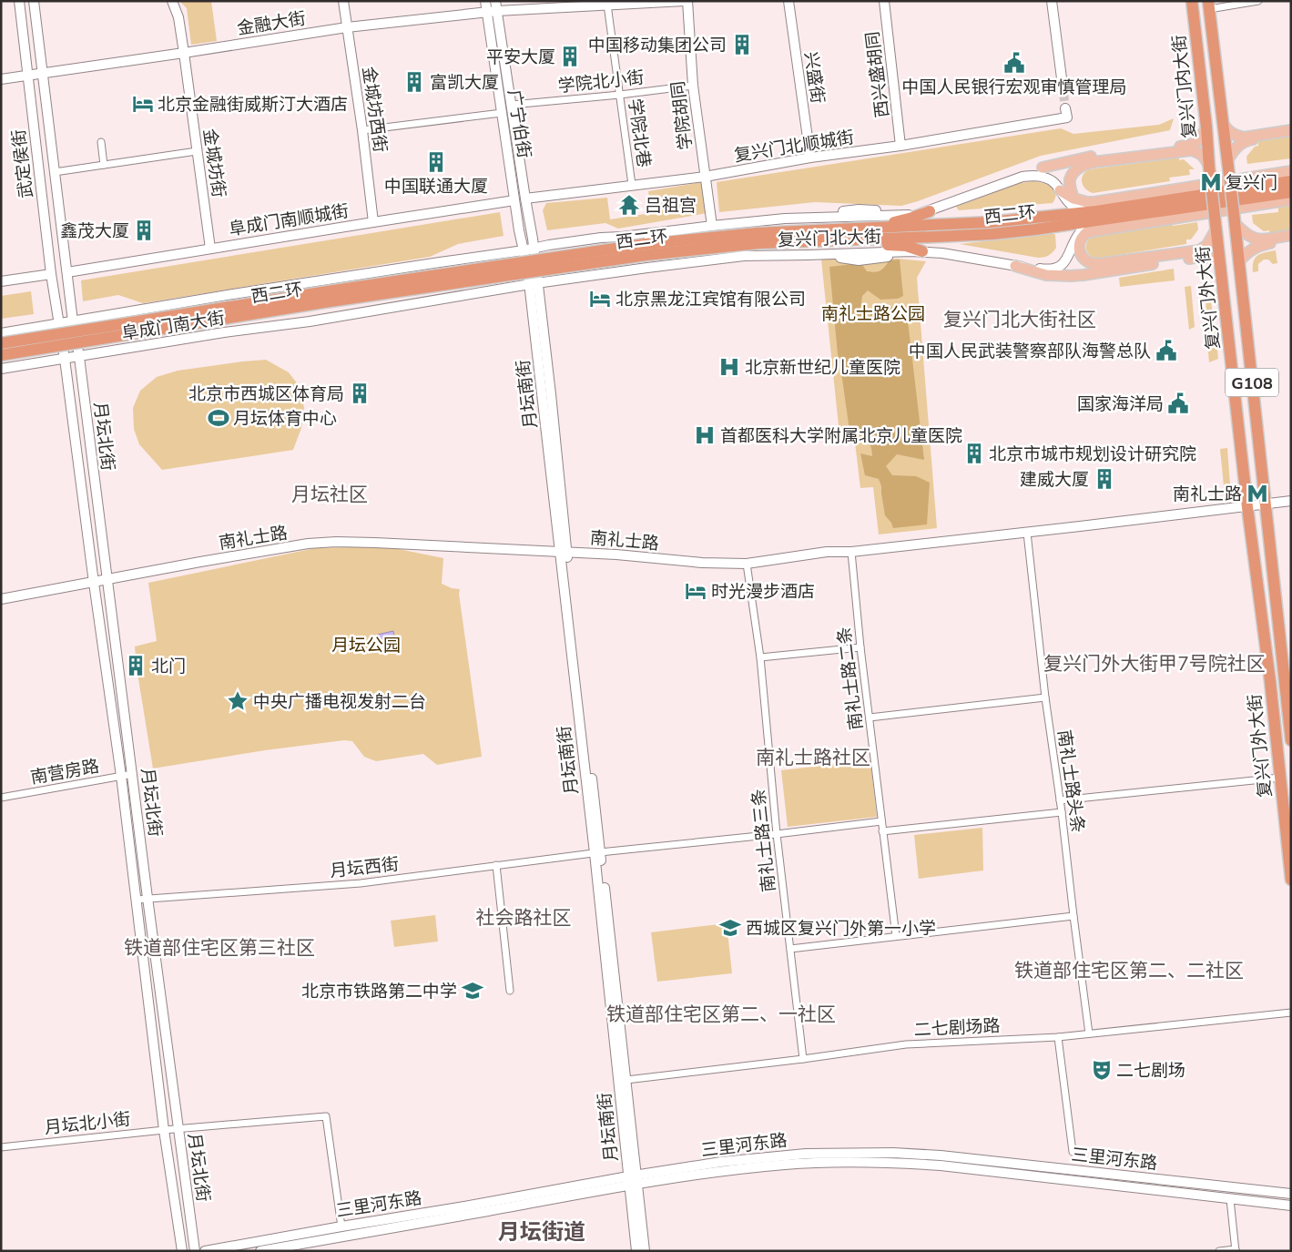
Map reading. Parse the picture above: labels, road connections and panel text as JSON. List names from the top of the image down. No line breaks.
{"streets":{"highway":["复兴门内大街","西二环","复兴门外大街","G108"],"main road":["金融大街","西兴盛胡同","兴盛街","金城坊西街","学院胡同","广宁伯街","复兴门北顺城街","金城坊街","武定侯街","阜成门南顺城街","复兴门北大街","阜成门南大街","月坛南街","月坛北街","南礼士路","三里河东路"],"street":["学院北小街","学院北巷","南礼士路二条","南营房路","南礼士路头条","南礼士路三条","月坛西街","二七剧场路","月坛北小街"]},"crossings":[["金融大街","金城坊西街"],["金融大街","广宁伯街"],["金融大街","金城坊街"],["金融大街","武定侯街"],["西兴盛胡同","复兴门北顺城街"],["兴盛街","复兴门北顺城街"],["学院北小街","学院胡同"],["学院北小街","广宁伯街"],["学院北小街","学院北巷"],["复兴门内大街","复兴门外大街"],["金城坊西街","阜成门南顺城街"],["学院胡同","复兴门北顺城街"],["学院胡同","复兴门北大街"],["广宁伯街","复兴门北顺城街"],["广宁伯街","阜成门南顺城街"],["广宁伯街","复兴门北大街"],["广宁伯街","阜成门南大街"],["广宁伯街","月坛南街"],["学院北巷","复兴门北顺城街"],["金城坊街","阜成门南顺城街"],["武定侯街","阜成门南顺城街"],["武定侯街","阜成门南大街"],["武定侯街","月坛北街"],["西二环","复兴门北大街"],["复兴门北大街","阜成门南大街"],["复兴门北大街","月坛南街"],["复兴门外大街","南礼士路"],["阜成门南大街","月坛南街"],["阜成门南大街","月坛北街"],["月坛南街","南礼士路"],["月坛南街","月坛西街"],["月坛南街","二七剧场路"],["月坛南街","三里河东路"],["月坛北街","南礼士路"],["月坛北街","南营房路"],["月坛北街","月坛西街"],["月坛北街","月坛北小街"],["南礼士路","南礼士路二条"],["南礼士路","南礼士路头条"],["南礼士路","南礼士路三条"],["南礼士路二条","月坛西街"],["南礼士路头条","二七剧场路"],["南礼士路三条","月坛西街"],["南礼士路三条","二七剧场路"],["月坛北小街","三里河东路"]],"districts":["复兴门北大街社区","月坛社区","复兴门外大街甲7号院社区","南礼士路社区","社会路社区","铁道部住宅区第三社区","铁道部住宅区第二、二社区","铁道部住宅区第二、一社区","月坛街道"],"parks":["南礼士路公园","月坛公园"],"places":{"building":["中国移动集团公司","平安大厦","富凯大厦","中国联通大厦","鑫茂大厦","北京市西城区体育局","北京市城市规划设计研究院","建威大厦","北门"],"public building":["中国人民银行宏观审慎管理局","中国人民武装警察部队海警总队","国家海洋局"],"hotel":["北京金融街威斯汀大酒店","北京黑龙江宾馆有限公司","时光漫步酒店"],"metro station":["复兴门","南礼士路"],"temple":["吕祖宫"],"hospital":["北京新世纪儿童医院","首都医科大学附属北京儿童医院"],"sports":["月坛体育中心"],"place":["中央广播电视发射二台"],"school or university":["西城区复兴门外第一小学","北京市铁路第二中学"],"theatre":["二七剧场"]}}
